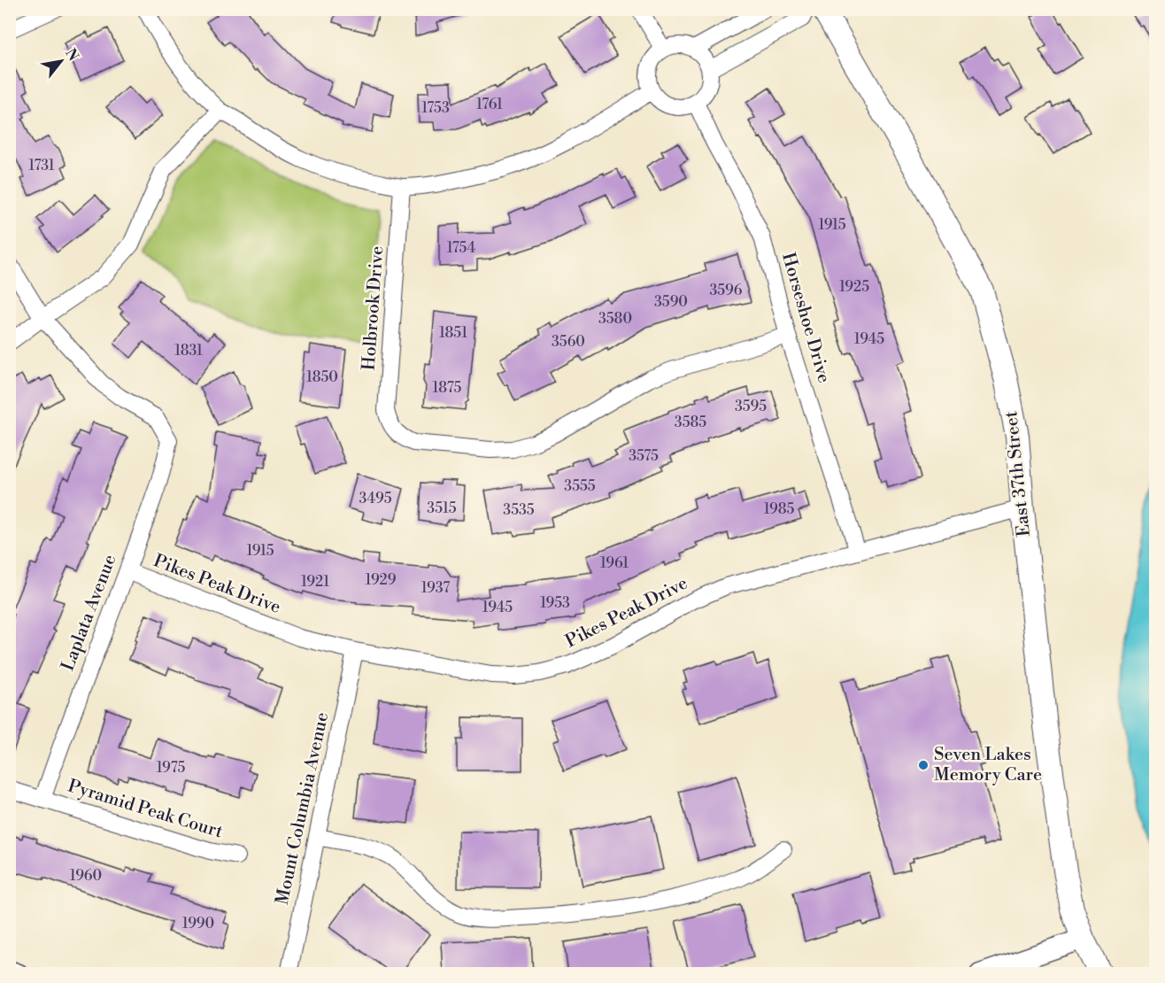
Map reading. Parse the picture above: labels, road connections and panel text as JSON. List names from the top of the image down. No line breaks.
{"streets":{"main road":["East 37th Street"],"street":["Holbrook Drive","Horseshoe Drive","Pikes Peak Drive","Laplata Avenue","Mount Columbia Avenue","Pyramid Peak Court"]},"crossings":[["Holbrook Drive","Horseshoe Drive"],["Horseshoe Drive","Pikes Peak Drive"],["East 37th Street","Pikes Peak Drive"],["Pikes Peak Drive","Laplata Avenue"],["Pikes Peak Drive","Mount Columbia Avenue"],["Laplata Avenue","Pyramid Peak Court"]],"places":["Seven Lakes Memory Care"],"house_numbers":["1761","1753","1731","1915","1754","1925","3596","3590","3580","1851","1945","3560","1831","1850","1875","3595","3585","3575","3555","3495","3515","1985","3535","1915","1961","1929","1921","1937","1953","1945","1975","1960","1990"],"north":"top right"}
